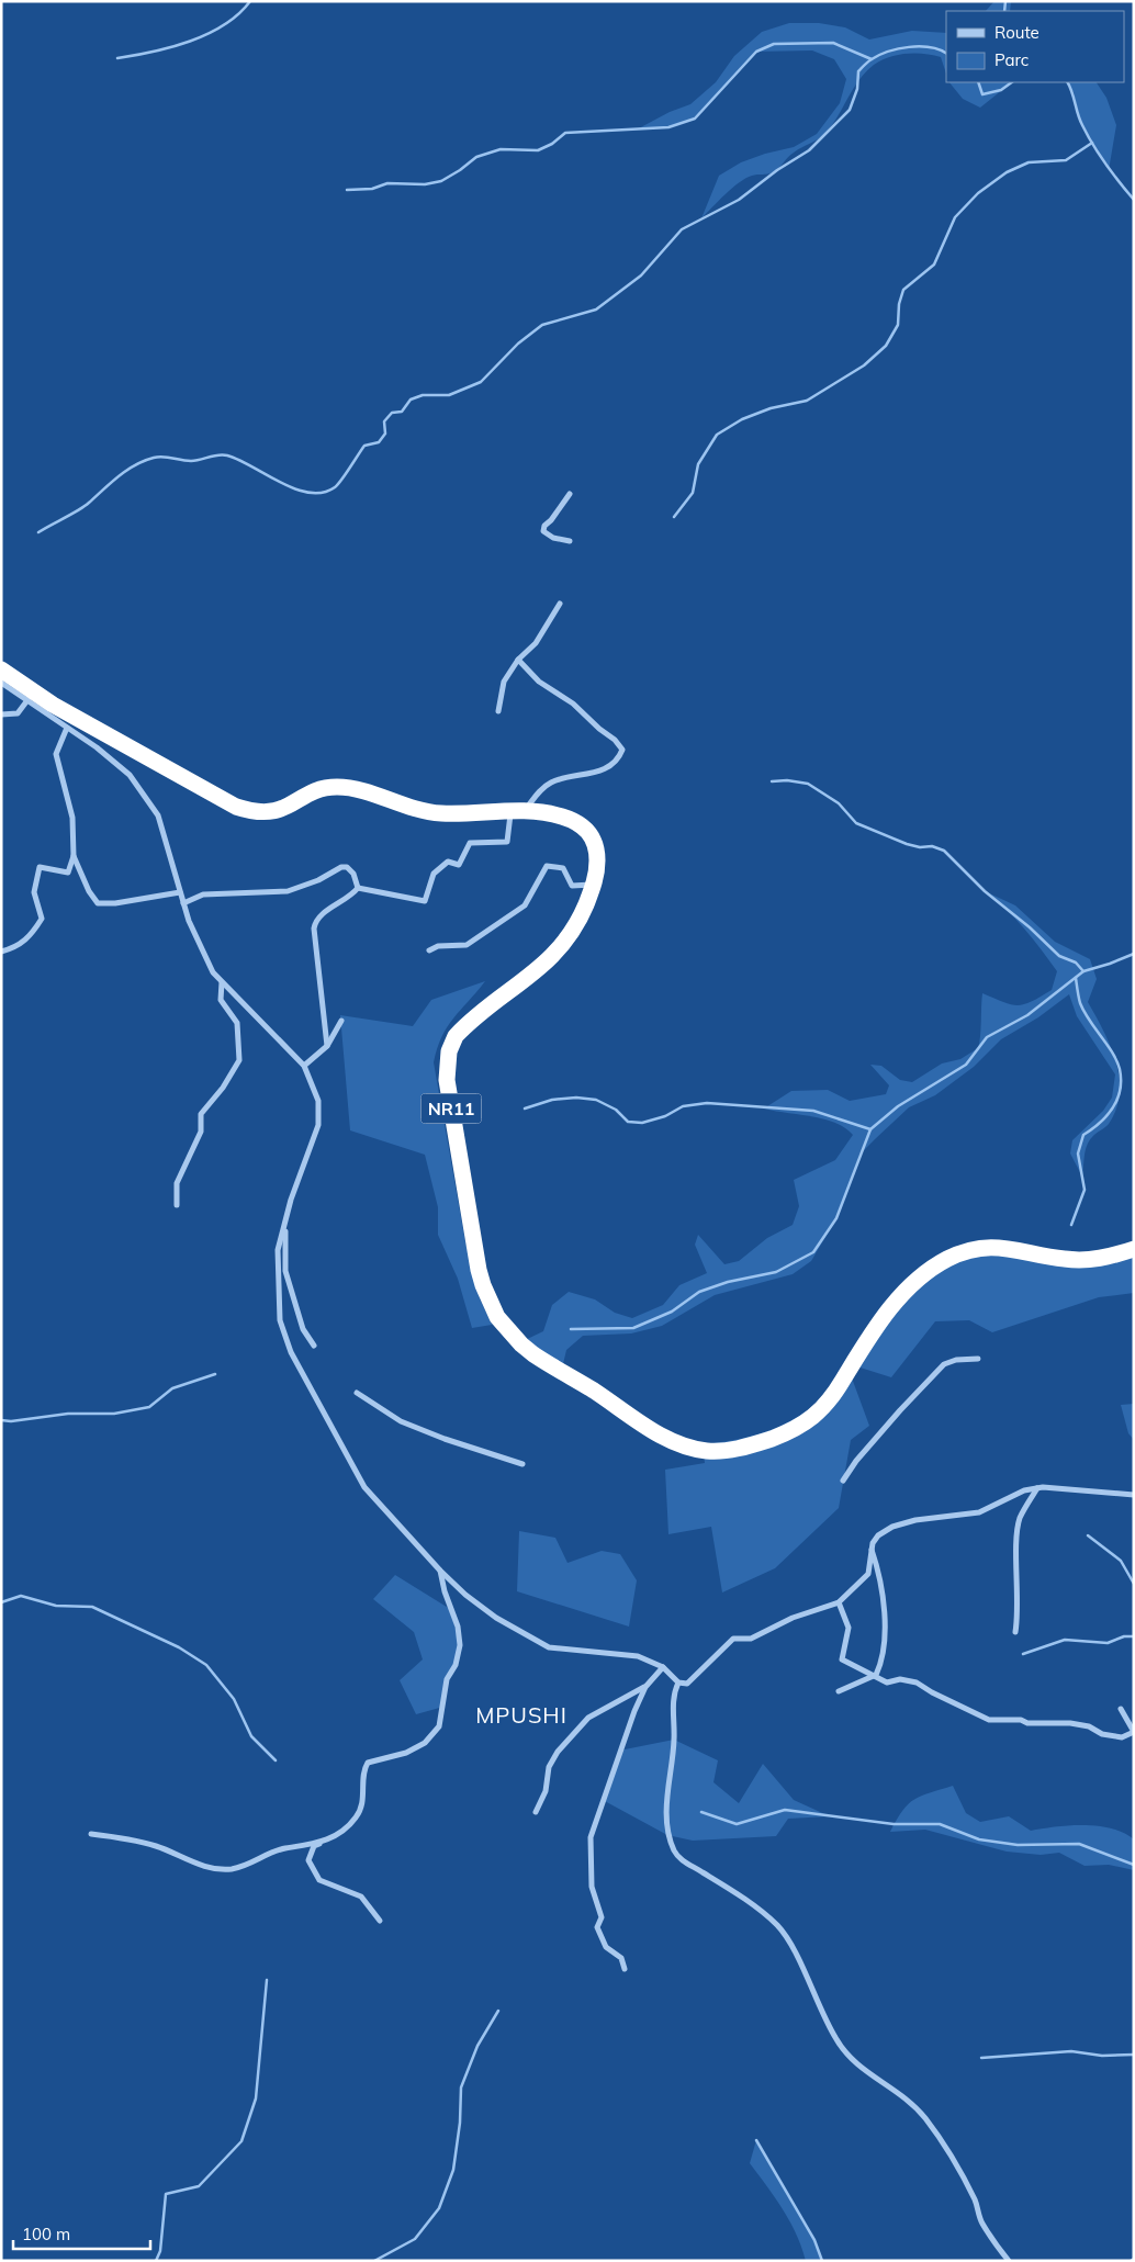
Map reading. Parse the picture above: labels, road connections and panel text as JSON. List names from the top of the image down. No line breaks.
{"streets":{"highway":["NR11"]},"districts":["MPUSHI"],"legend":["Route","Parc"],"scale_bar":"100 m"}
